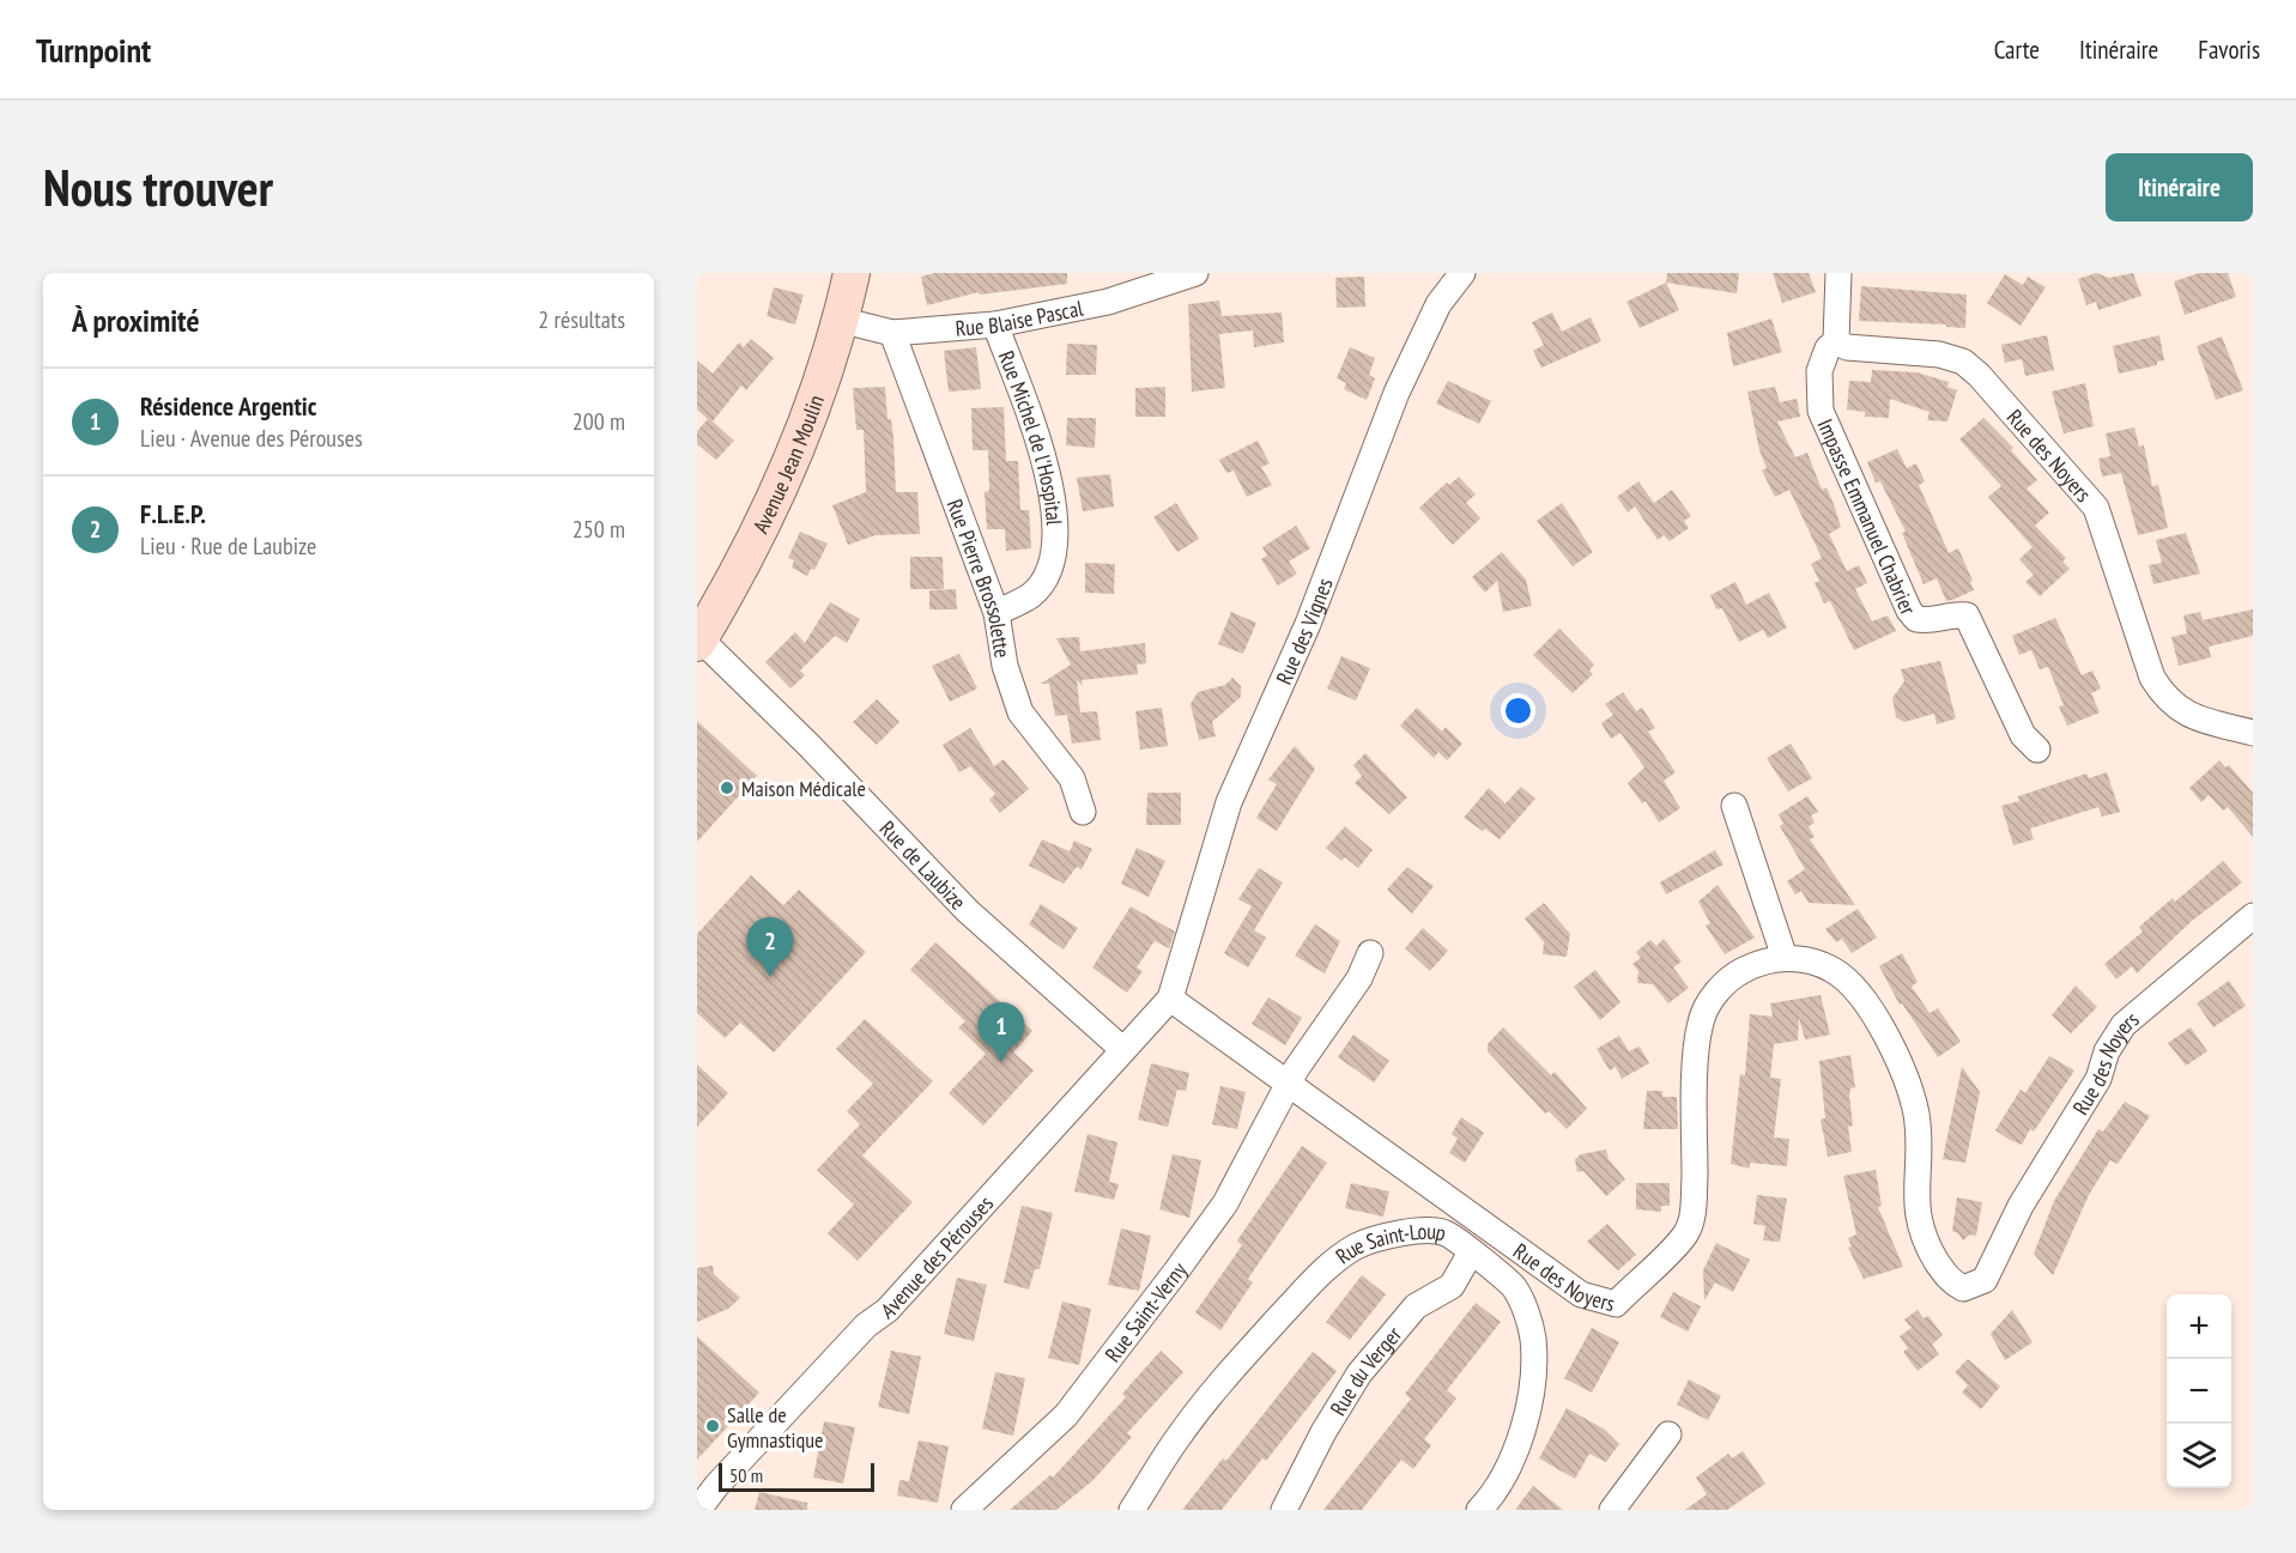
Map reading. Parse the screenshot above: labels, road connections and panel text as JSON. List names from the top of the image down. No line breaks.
{"streets":{"main road":["Avenue Jean Moulin"],"street":["Rue Blaise Pascal","Rue Michel de l'Hospital","Rue des Noyers","Impasse Emmanuel Chabrier","Rue Pierre Brossolette","Rue des Vignes","Rue de Laubize","Rue Saint-Loup","Avenue des Pérouses","Rue Saint-Verny","Rue du Verger"]},"crossings":[["Rue Blaise Pascal","Rue Michel de l'Hospital"],["Rue Blaise Pascal","Avenue Jean Moulin"],["Rue Blaise Pascal","Rue Pierre Brossolette"],["Rue Michel de l'Hospital","Rue Pierre Brossolette"],["Rue des Noyers","Impasse Emmanuel Chabrier"],["Rue des Noyers","Rue des Vignes"],["Rue des Noyers","Avenue des Pérouses"],["Rue des Noyers","Rue Saint-Verny"],["Avenue Jean Moulin","Rue de Laubize"],["Rue des Vignes","Avenue des Pérouses"],["Rue de Laubize","Avenue des Pérouses"],["Rue Saint-Loup","Rue du Verger"]],"places":["Maison Médicale","Salle de Gymnastique"],"scale_bar":"50 m","page":{"header":"Turnpoint","nav":["Carte","Itinéraire","Favoris"],"buttons":"Itinéraire","title":"Nous trouver","heading":["À proximité","2 résultats"],"list":[{"mark":"1","name":"Résidence Argentic","note":"Lieu · Avenue des Pérouses","value":"200 m"},{"mark":"2","name":"F.L.E.P.","note":"Lieu · Rue de Laubize","value":"250 m"}],"pins":["2","1"],"map_buttons":["+","−"],"scale":"50 m"}}
